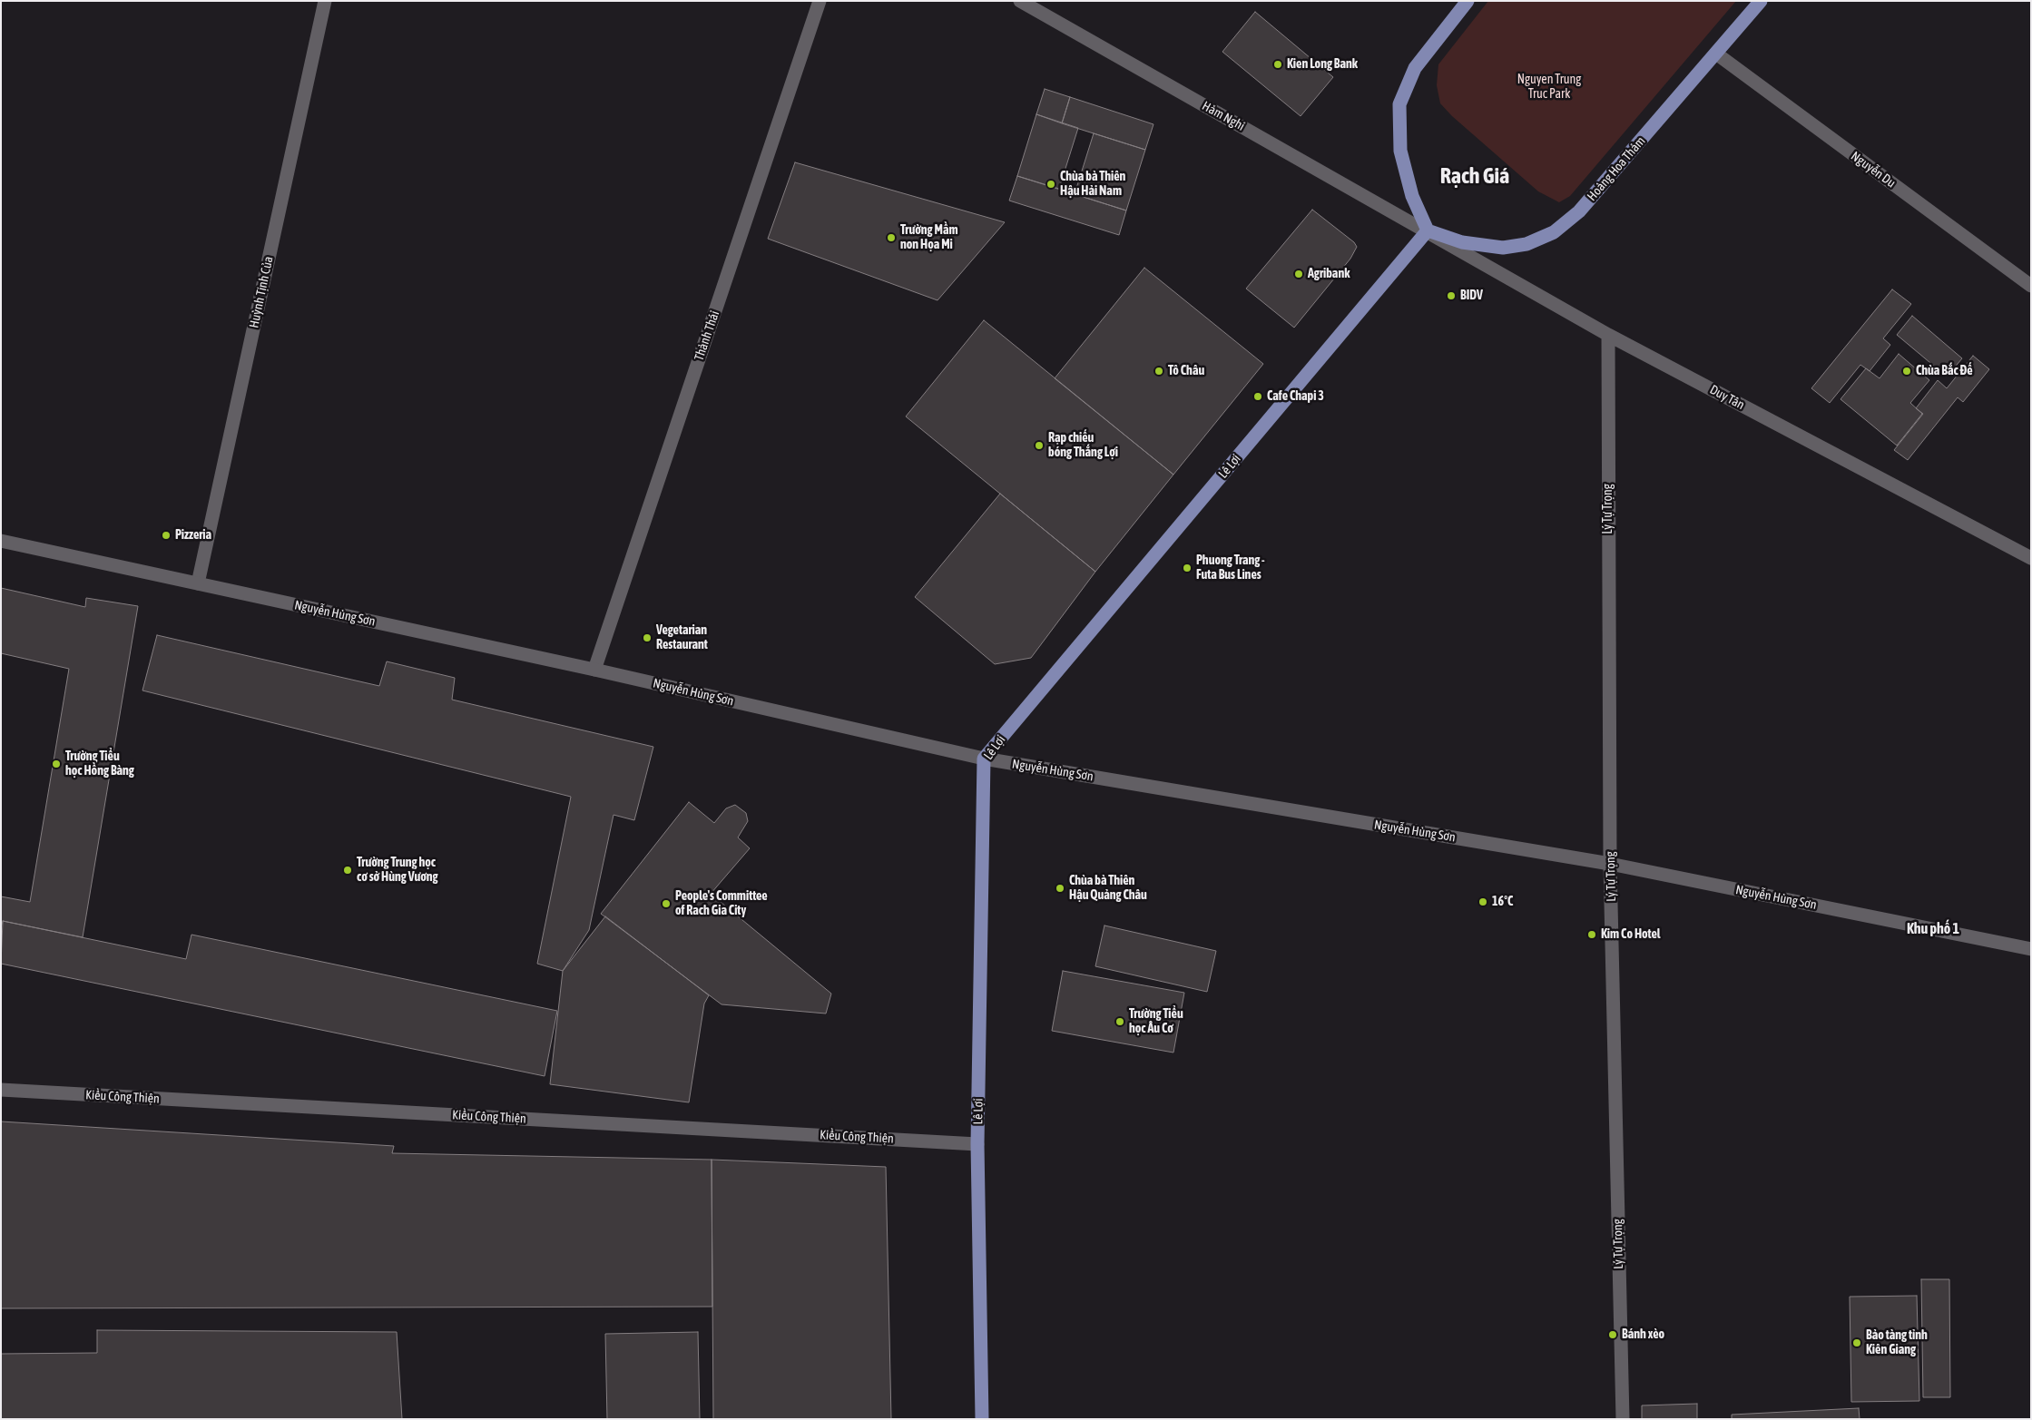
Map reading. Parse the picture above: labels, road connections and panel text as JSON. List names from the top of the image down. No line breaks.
{"streets":{"main road":["Hoàng Hoa Thám","Lê Lợi"],"street":["Hàm Nghi","Nguyễn Du","Huỳnh Tịnh Của","Thành Thái","Duy Tân","Lý Tự Trọng","Nguyễn Hùng Sơn","Kiều Công Thiện"]},"crossings":[["Hàm Nghi","Hoàng Hoa Thám"],["Hàm Nghi","Duy Tân"],["Hàm Nghi","Lê Lợi"],["Hoàng Hoa Thám","Nguyễn Du"],["Hoàng Hoa Thám","Duy Tân"],["Hoàng Hoa Thám","Lê Lợi"],["Huỳnh Tịnh Của","Nguyễn Hùng Sơn"],["Thành Thái","Nguyễn Hùng Sơn"],["Duy Tân","Lê Lợi"],["Duy Tân","Lý Tự Trọng"],["Lê Lợi","Nguyễn Hùng Sơn"],["Lê Lợi","Kiều Công Thiện"],["Lý Tự Trọng","Nguyễn Hùng Sơn"]],"districts":["Rạch Giá","Khu phố 1"],"parks":["Nguyen Trung Truc Park"],"places":["Kien Long Bank","Chùa bà Thiên Hậu Hải Nam","Trường Mầm non Họa Mi","Agribank","BIDV","Tô Châu","Chùa Bắc Đế","Cafe Chapi 3","Rạp chiếu bóng Thắng Lợi","Pizzeria","Phuong Trang - Futa Bus Lines","Vegetarian Restaurant","Trường Tiểu học Hồng Bàng","Trường Trung học cơ sở Hùng Vương","Chùa bà Thiên Hậu Quảng Châu","16°C","People's Committee of Rach Gia City","Kim Co Hotel","Trường Tiểu học Âu Cơ","Bánh xèo","Bảo tàng tỉnh Kiên Giang"]}
